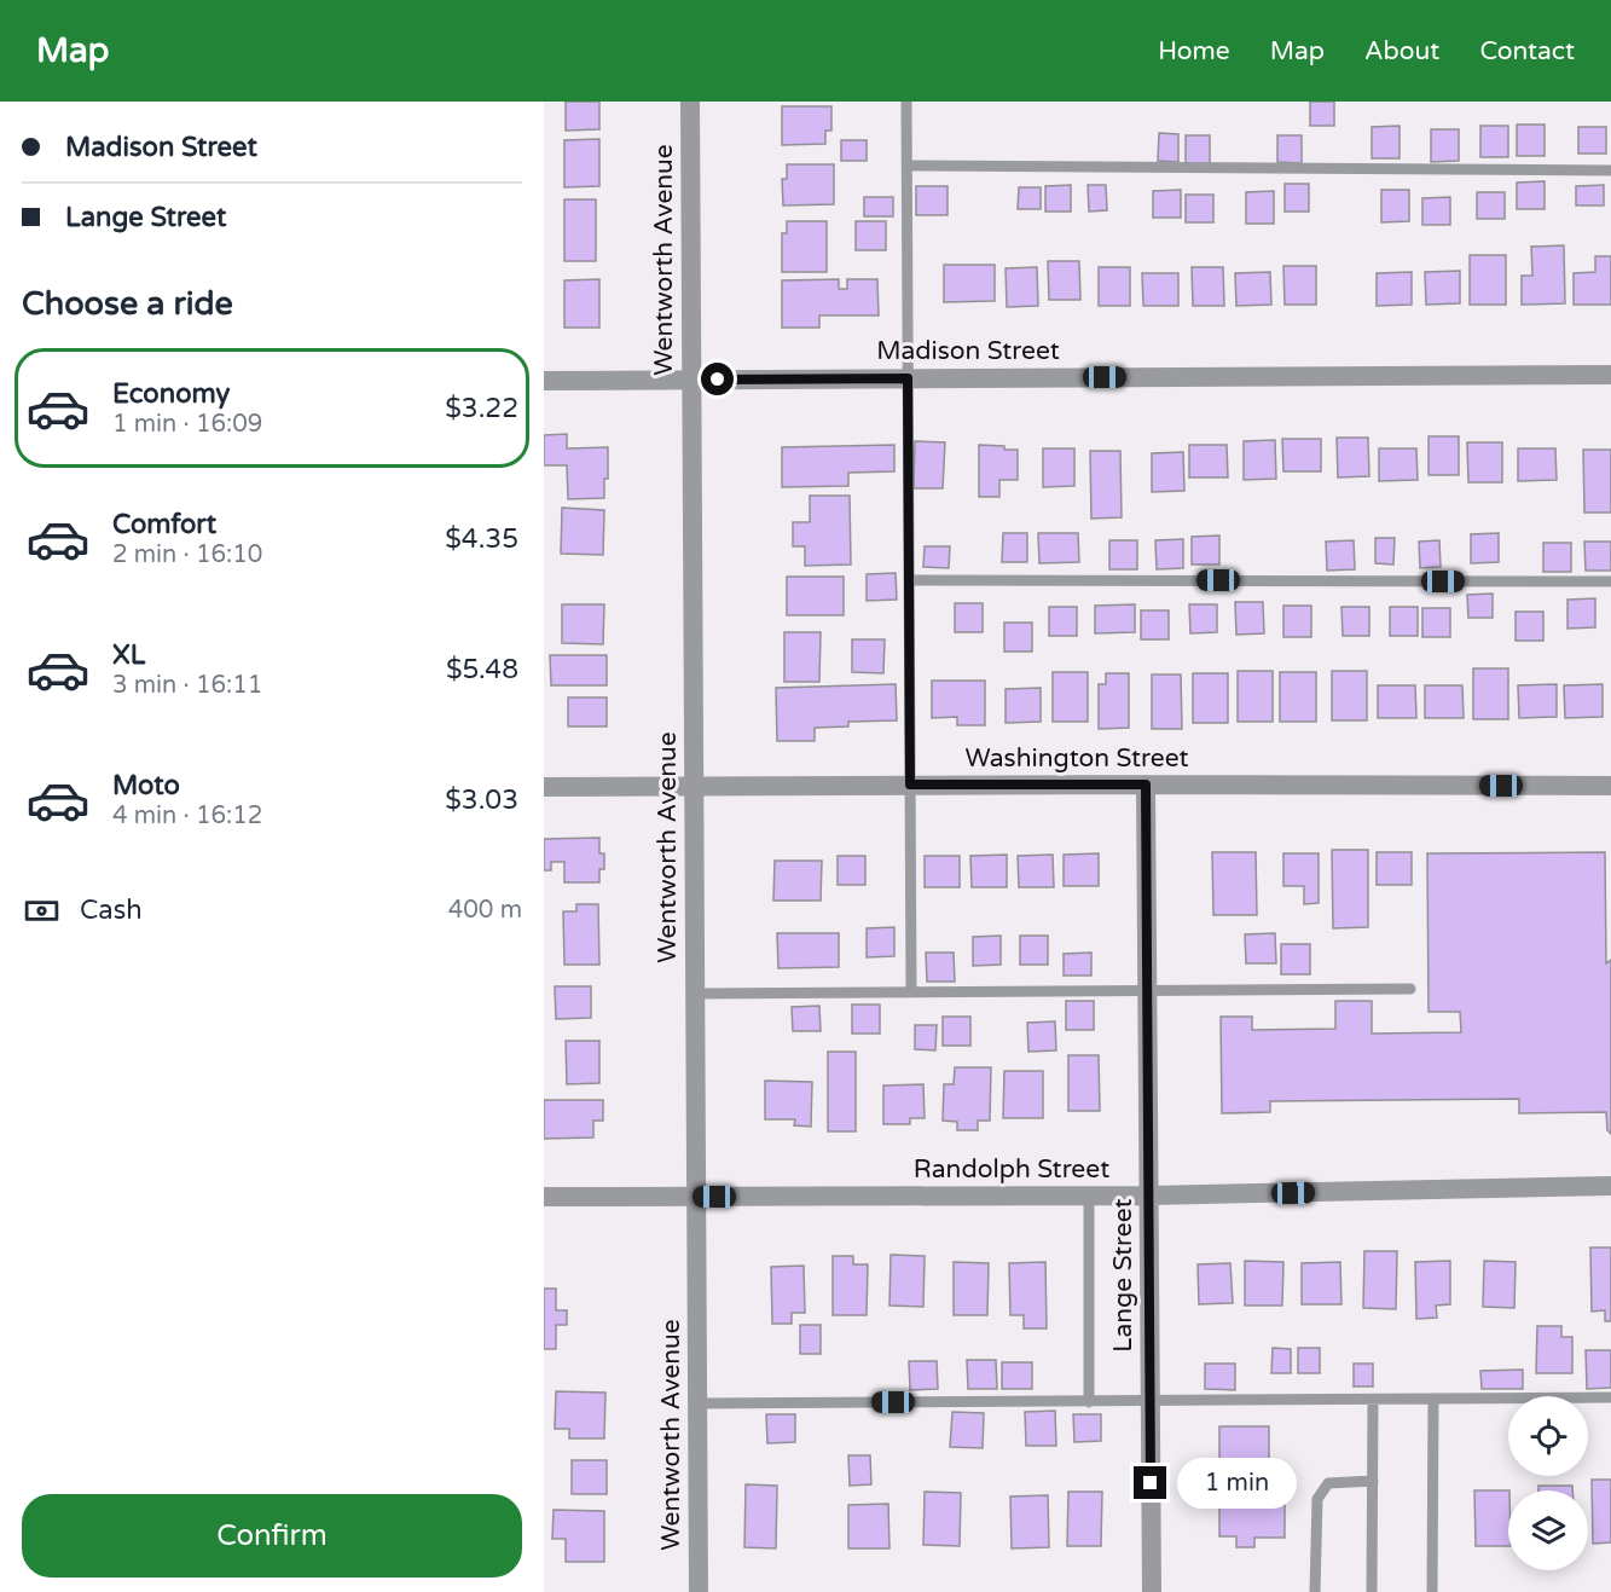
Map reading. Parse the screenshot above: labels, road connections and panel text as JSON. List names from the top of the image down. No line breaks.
{"streets":{"street":["Wentworth Avenue","Madison Street","Washington Street","Randolph Street","Lange Street"]},"crossings":[["Wentworth Avenue","Madison Street"],["Wentworth Avenue","Washington Street"],["Wentworth Avenue","Randolph Street"],["Washington Street","Lange Street"],["Randolph Street","Lange Street"]],"page":{"header":"Map","nav":["Home","Map","About","Contact"],"banner":["Madison Street","Lange Street"],"heading":"Choose a ride","list":[{"name":"Economy","note":"1 min · 16:09","value":"$3.22"},{"name":"Comfort","note":"2 min · 16:10","value":"$4.35"},{"name":"XL","note":"3 min · 16:11","value":"$5.48"},{"name":"Moto","note":"4 min · 16:12","value":"$3.03"}],"pay":["Cash","400 m"],"bubble":"1 min","buttons":"Confirm"}}
